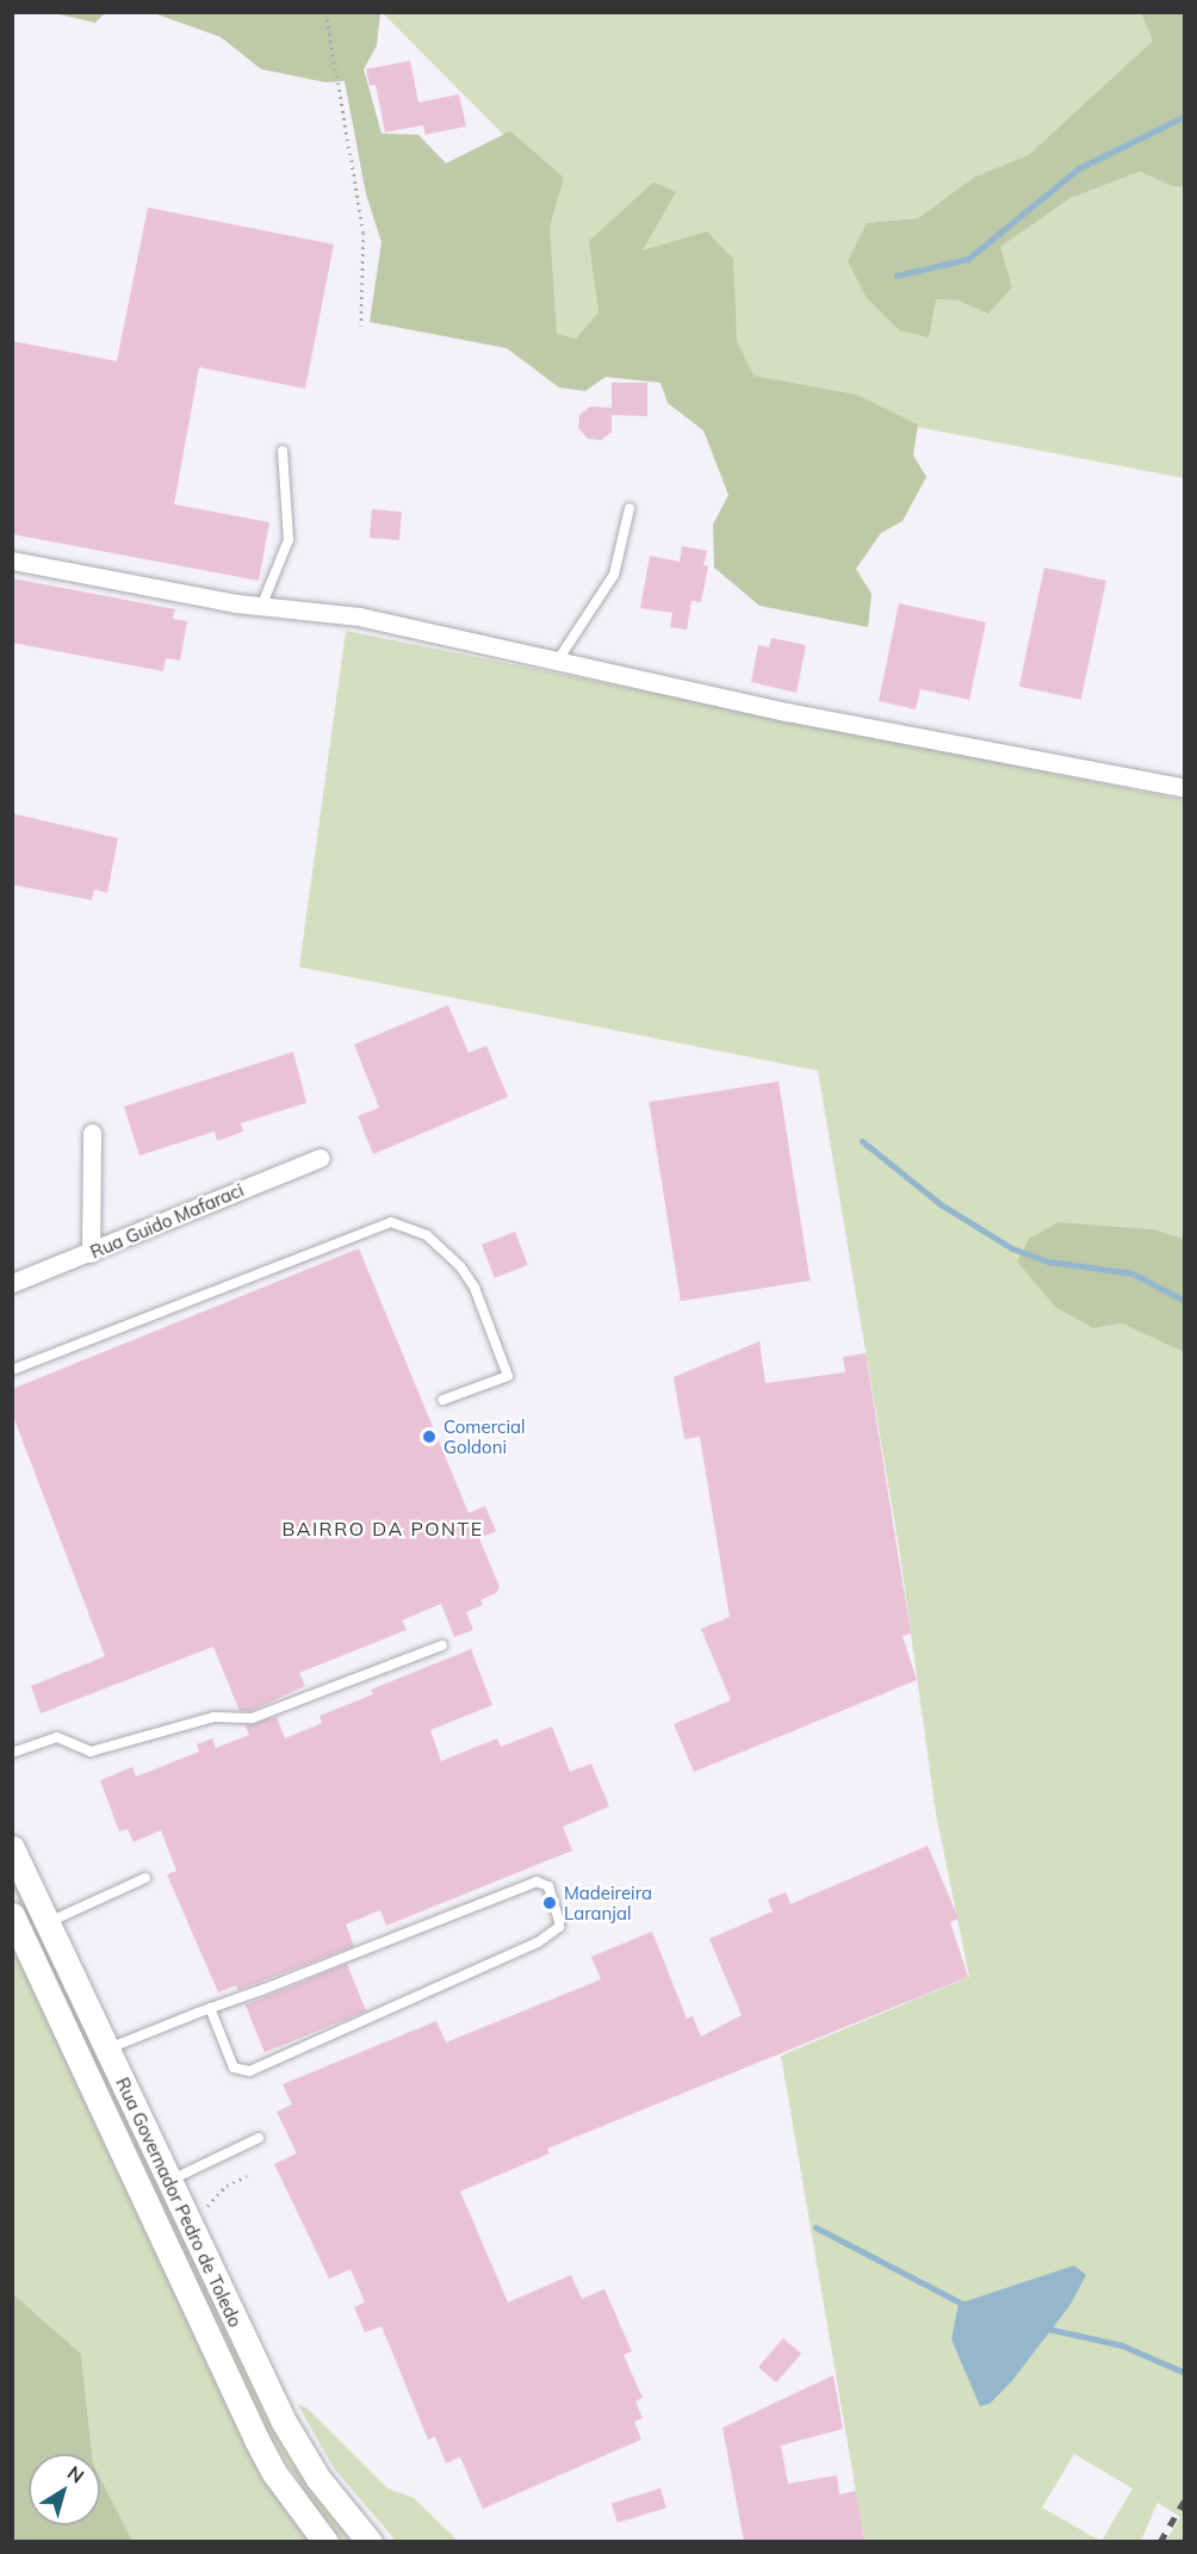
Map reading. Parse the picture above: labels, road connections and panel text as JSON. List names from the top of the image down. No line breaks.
{"streets":{"main road":["Rua Governador Pedro de Toledo"],"street":["Rua Guido Mafaraci"]},"districts":["BAIRRO DA PONTE"],"places":["Comercial Goldoni","Madeireira Laranjal"],"north":"top right"}
